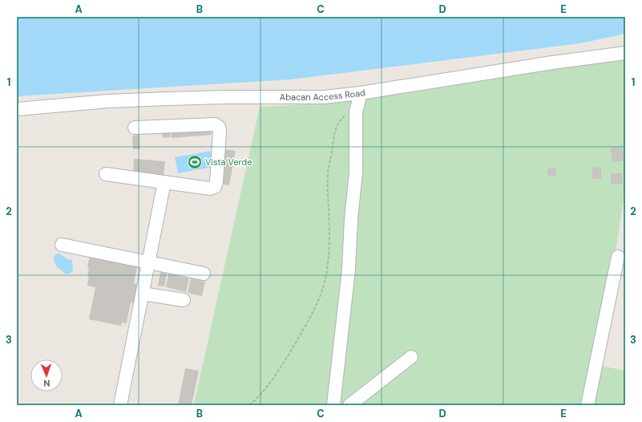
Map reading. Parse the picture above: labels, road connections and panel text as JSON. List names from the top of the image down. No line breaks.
{"streets":{"street":["Abacan Access Road"]},"places":{"sports":["Vista Verde"]},"north":"bottom","grid":{"columns":["A","B","C","D","E"],"rows":["1","2","3"]}}
